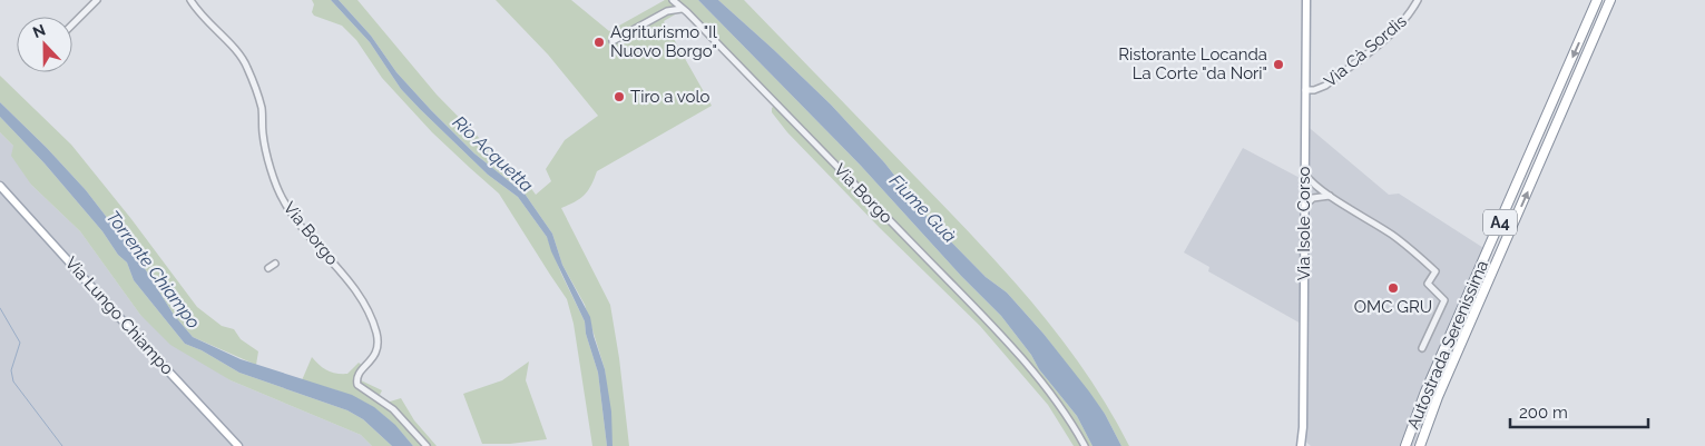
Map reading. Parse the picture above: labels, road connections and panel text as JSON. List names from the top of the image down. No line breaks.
{"streets":{"highway":["A4","Autostrada Serenissima"],"main road":["Via Isole Corso","Via Lungo Chiampo"],"street":["Via Cà Sordìs","Via Borgo"]},"crossings":[["Via Cà Sordìs","Via Isole Corso"]],"water":["Rio Acquetta","Fiume Guà","Torrente Chiampo"],"places":["Agriturismo \"Il Nuovo Borgo\"","Ristorante Locanda La Corte \"da Nori\"","Tiro a volo","OMC GRU"],"scale_bar":"200 m","north":"top"}
